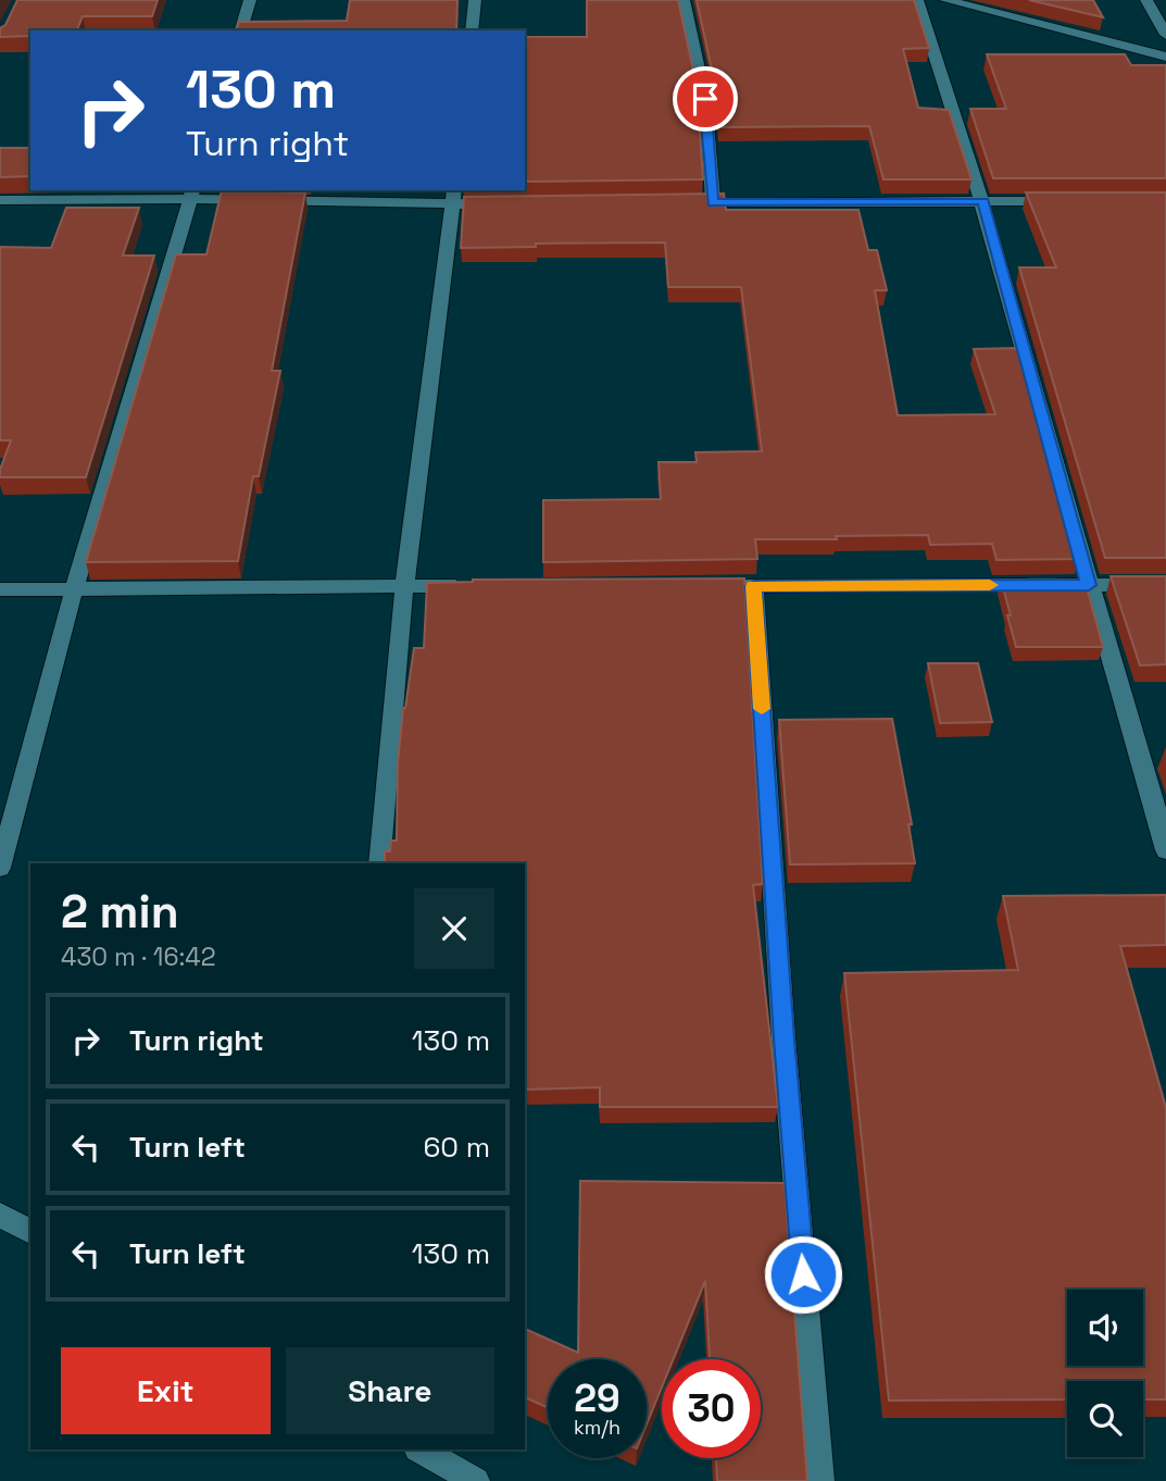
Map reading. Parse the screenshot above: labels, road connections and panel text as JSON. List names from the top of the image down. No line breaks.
{"page":{"turn":["130 m","Turn right"],"heading":["2 min","430 m · 16:42"],"list":[{"name":"Turn right","value":"130 m"},{"name":"Turn left","value":"60 m"},{"name":"Turn left","value":"130 m"}],"buttons":["Exit","Share"],"speed":"29 km/h","limit":"30"}}
